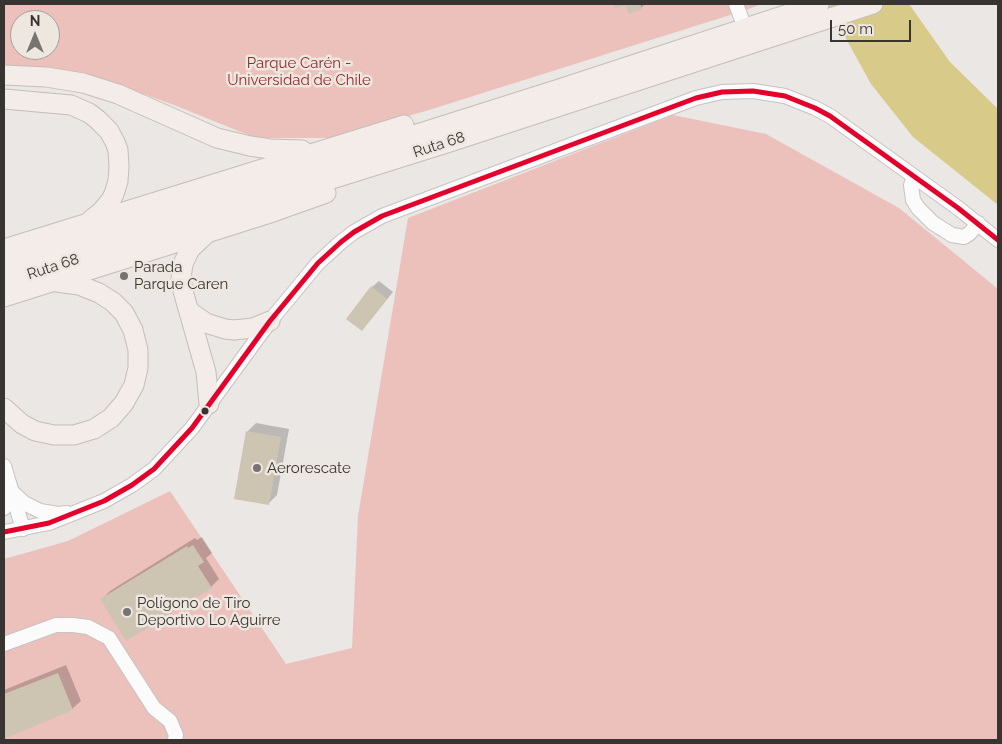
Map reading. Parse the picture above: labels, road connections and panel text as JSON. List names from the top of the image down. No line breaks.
{"streets":{"highway":["Ruta 68"]},"parks":["Parque Carén - Universidad de Chile"],"places":["Parada Parque Caren","Aerorescate","Polígono de Tiro Deportivo Lo Aguirre"],"scale_bar":"50 m","north":"top"}
